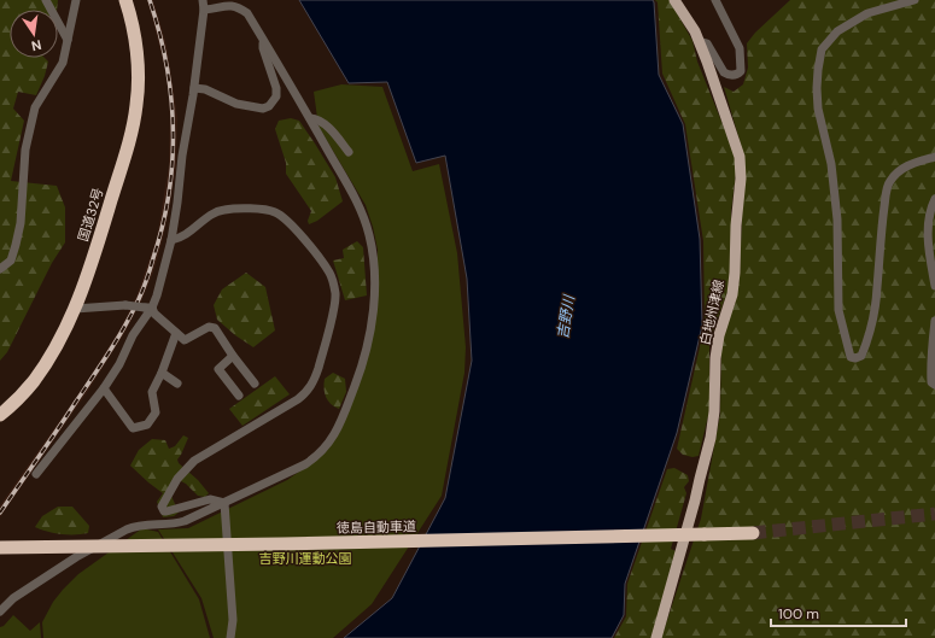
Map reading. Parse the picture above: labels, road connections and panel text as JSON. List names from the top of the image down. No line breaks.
{"streets":{"highway":["国道32号","徳島自動車道"],"main road":["白地州津線"]},"water":["吉野川"],"parks":["吉野川運動公園"],"scale_bar":"100 m","north":"bottom"}
